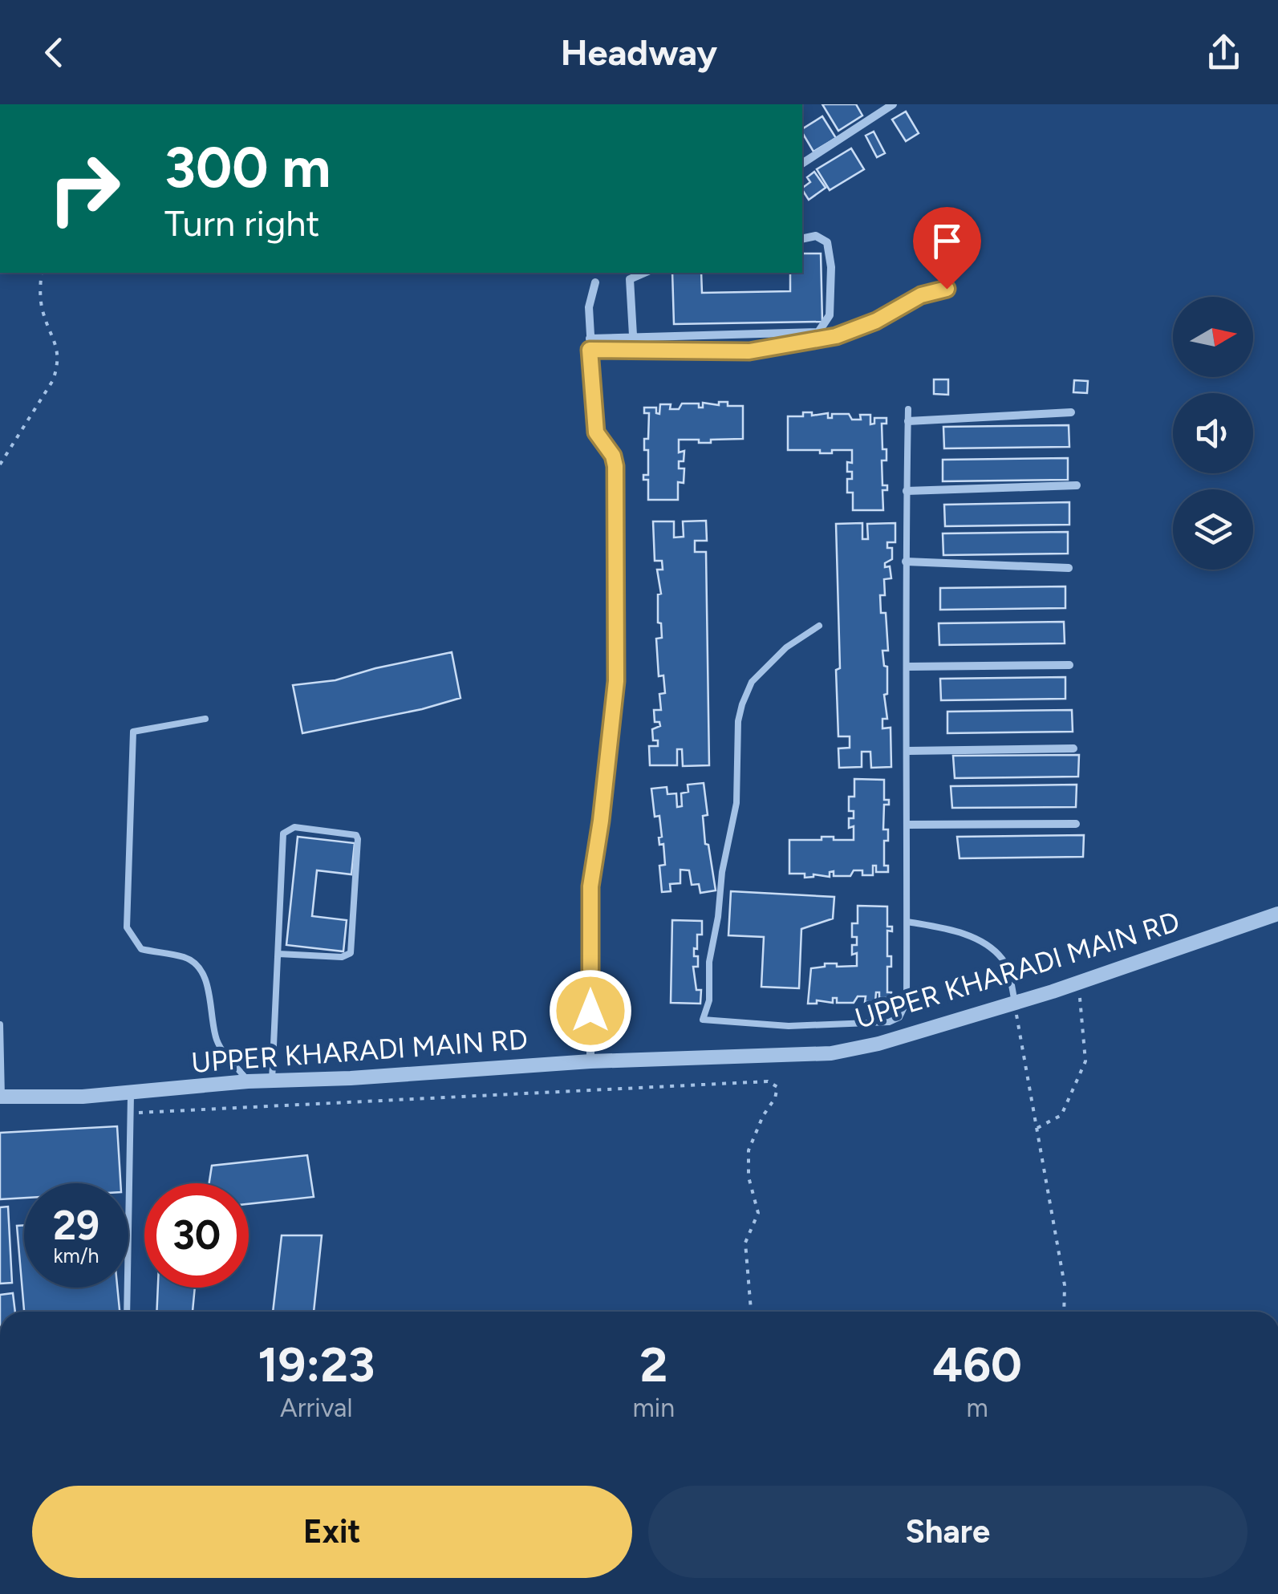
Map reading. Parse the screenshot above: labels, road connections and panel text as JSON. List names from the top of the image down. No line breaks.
{"streets":{"street":["UPPER KHARADI MAIN RD"]},"north":"right","page":{"header":"Headway","turn":["300 m","Turn right"],"speed":"29 km/h","limit":"30","eta":["19:23","Arrival","2","min","460","m"],"buttons":["Exit","Share"]}}
